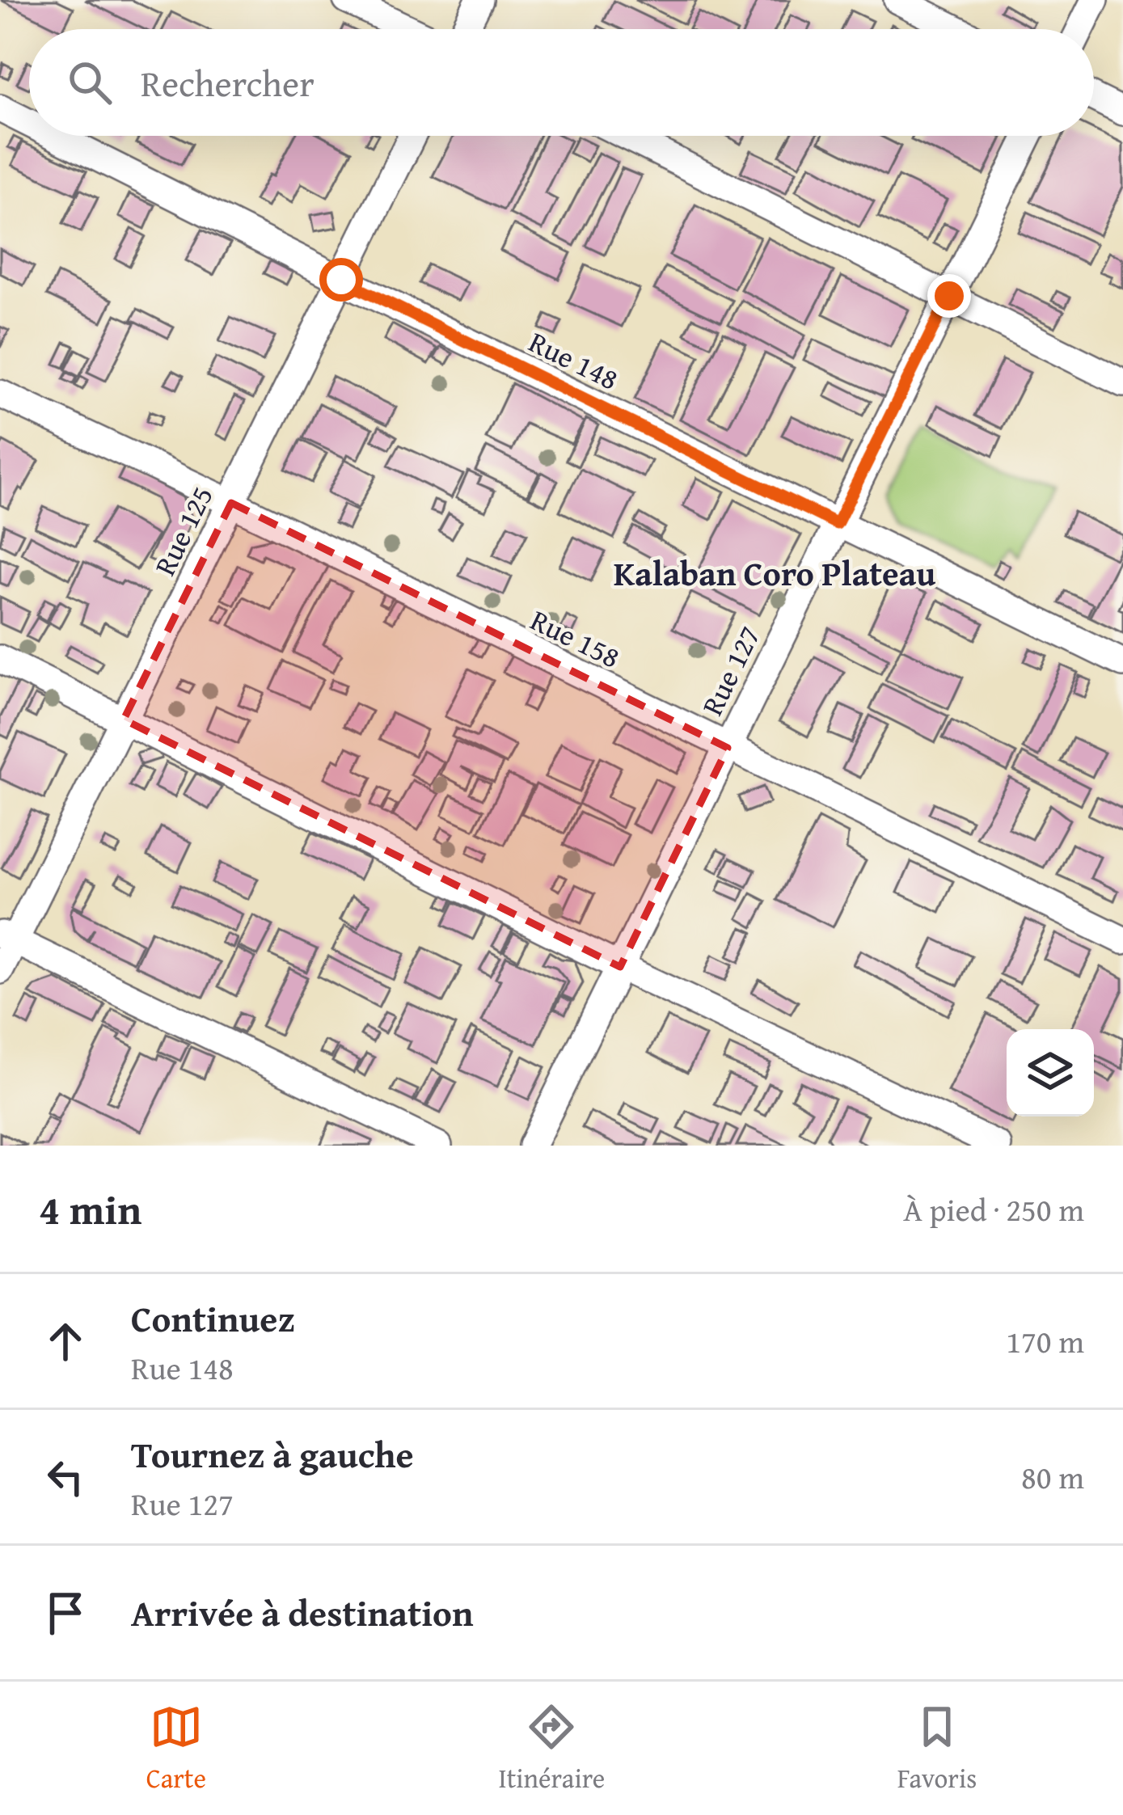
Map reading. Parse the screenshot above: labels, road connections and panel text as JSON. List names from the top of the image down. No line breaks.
{"streets":{"street":["Rue 148","Rue 125","Rue 158","Rue 127"]},"crossings":[["Rue 148","Rue 125"],["Rue 148","Rue 127"],["Rue 125","Rue 158"],["Rue 158","Rue 127"]],"districts":["Kalaban Coro Plateau"],"page":{"search":"Rechercher","heading":["4 min","À pied · 250 m"],"list":[["Continuez","Rue 148","170 m"],["Tournez à gauche","Rue 127","80 m"],"Arrivée à destination"],"nav":["Carte","Itinéraire","Favoris"]}}
